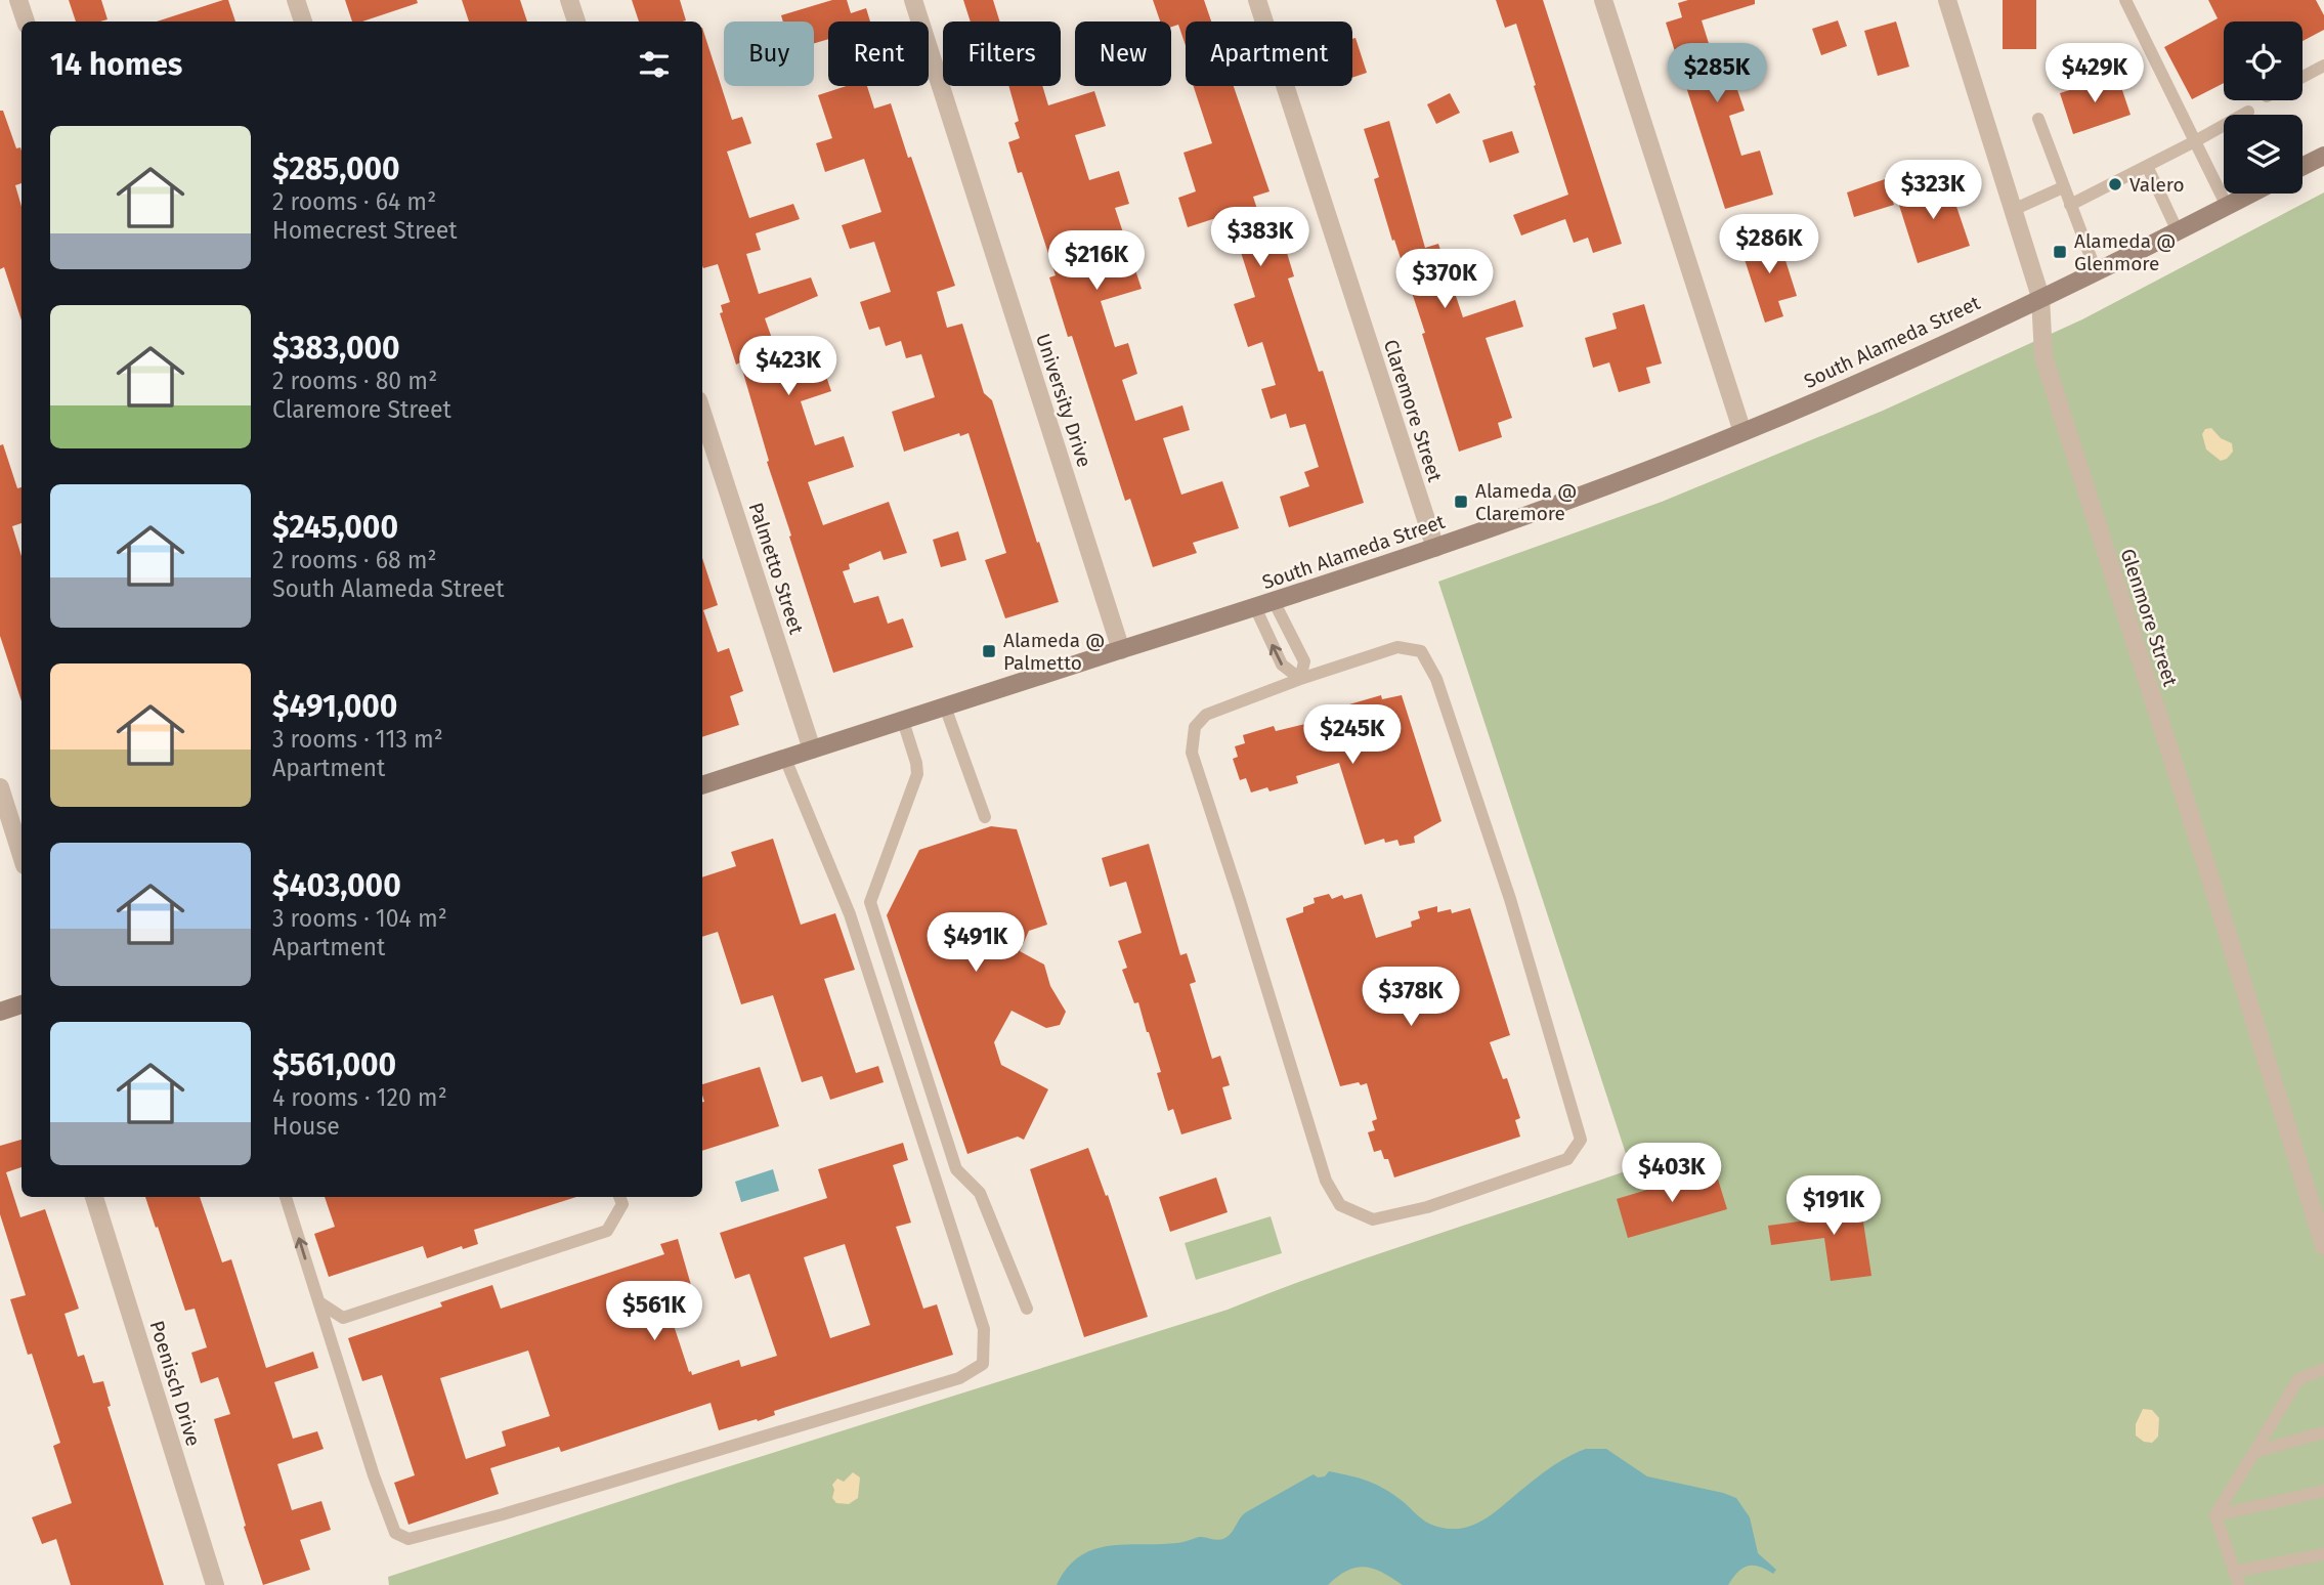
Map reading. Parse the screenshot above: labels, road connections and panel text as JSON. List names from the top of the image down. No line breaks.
{"streets":{"main road":["South Alameda Street"],"street":["University Drive","Claremore Street","Palmetto Street","Glenmore Street","Poenisch Drive"]},"crossings":[["South Alameda Street","University Drive"],["South Alameda Street","Claremore Street"],["South Alameda Street","Palmetto Street"],["South Alameda Street","Glenmore Street"]],"places":{"other":["Valero"],"transit":["Alameda @ Glenmore","Alameda @ Claremore","Alameda @ Palmetto"]},"page":{"chip":["Buy","Rent","Filters","New","Apartment"],"heading":"14 homes","price":["$285K","$429K","$323K","$383K","$286K","$216K","$370K","$423K","$245K","$491K","$378K","$403K","$191K","$561K"],"list":[{"name":"$285,000","note":"2 rooms · 64 m² · Homecrest Street"},{"name":"$383,000","note":"2 rooms · 80 m² · Claremore Street"},{"name":"$245,000","note":"2 rooms · 68 m² · South Alameda Street"},{"name":"$491,000","note":"3 rooms · 113 m² · Apartment"},{"name":"$403,000","note":"3 rooms · 104 m² · Apartment"},{"name":"$561,000","note":"4 rooms · 120 m² · House"}]}}
